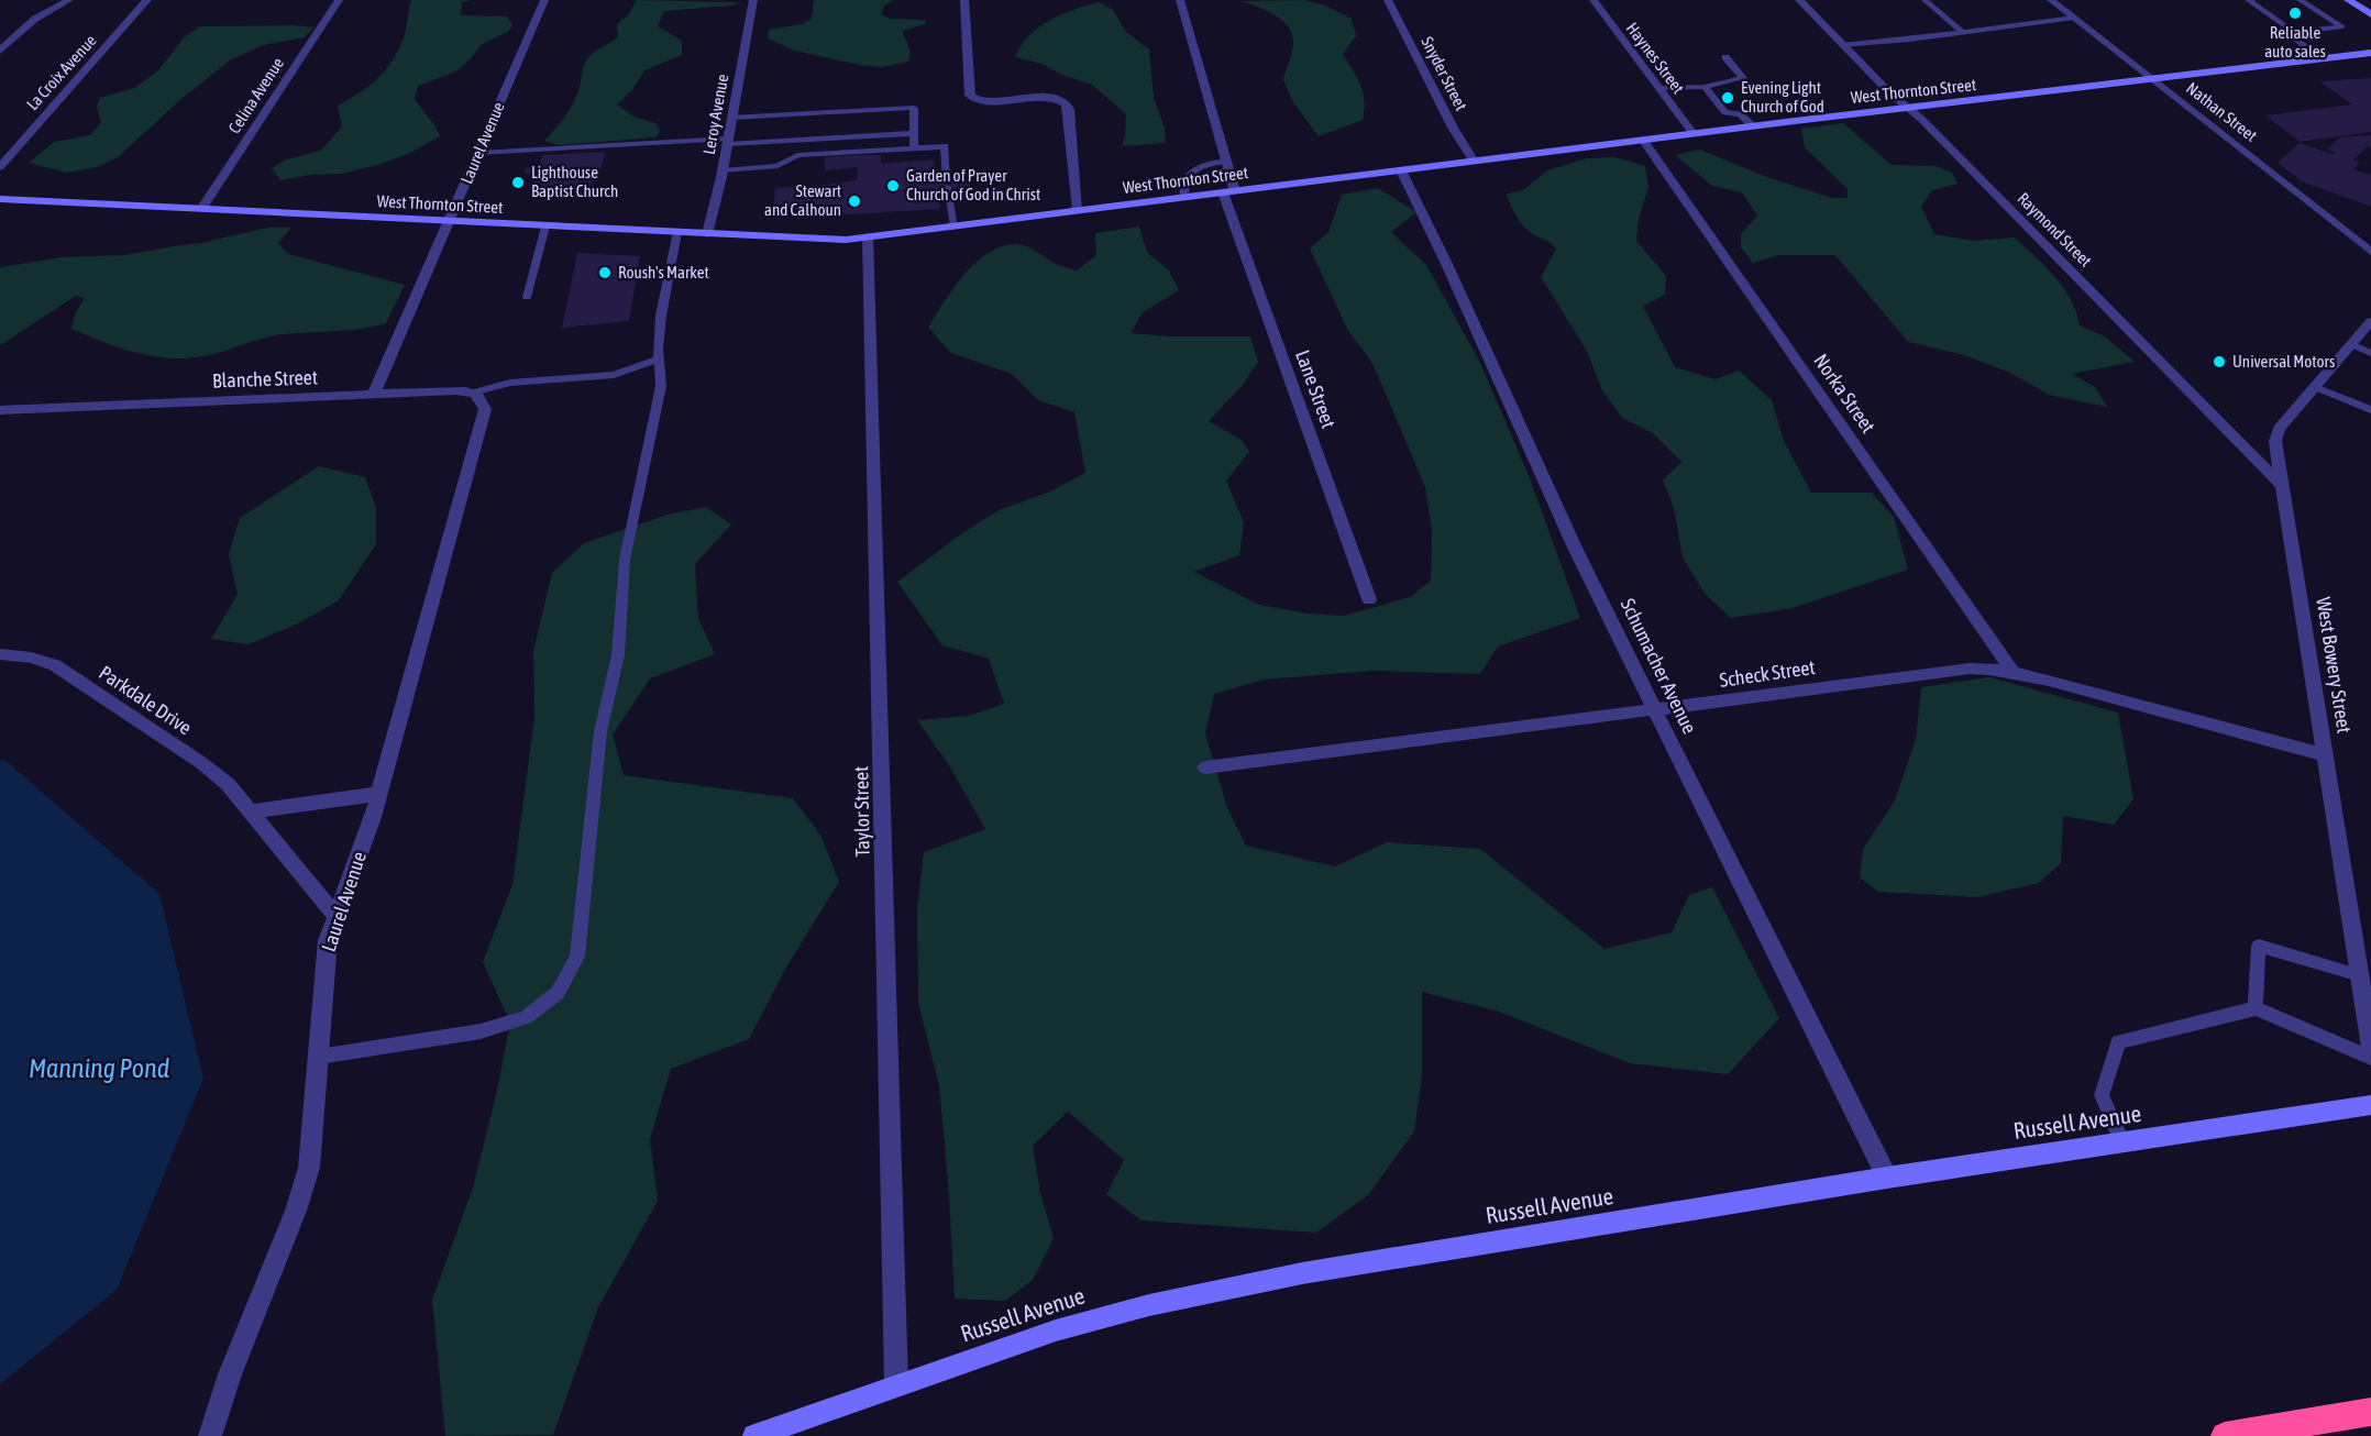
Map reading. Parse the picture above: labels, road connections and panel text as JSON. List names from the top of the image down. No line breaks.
{"streets":{"main road":["West Thornton Street","Russell Avenue"],"street":["Haynes Street","La Croix Avenue","Snyder Street","Celina Avenue","Nathan Street","Leroy Avenue","Laurel Avenue","Raymond Street","Blanche Street","Lane Street","Norka Street","West Bowery Street","Schumacher Avenue","Scheck Street","Parkdale Drive","Taylor Street"]},"crossings":[["Haynes Street","West Thornton Street"],["Snyder Street","West Thornton Street"],["West Thornton Street","Celina Avenue"],["West Thornton Street","Nathan Street"],["West Thornton Street","Leroy Avenue"],["West Thornton Street","Laurel Avenue"],["West Thornton Street","Raymond Street"],["West Thornton Street","Lane Street"],["West Thornton Street","Norka Street"],["West Thornton Street","Schumacher Avenue"],["West Thornton Street","Taylor Street"],["Laurel Avenue","Blanche Street"],["Laurel Avenue","Parkdale Drive"],["Raymond Street","West Bowery Street"],["Norka Street","Scheck Street"],["West Bowery Street","Scheck Street"],["Schumacher Avenue","Scheck Street"],["Schumacher Avenue","Russell Avenue"],["Taylor Street","Russell Avenue"]],"water":["Manning Pond"],"places":["Reliable auto sales","Evening Light Church of God","Lighthouse Baptist Church","Garden of Prayer Church of God in Christ","Stewart and Calhoun","Roush's Market","Universal Motors"]}
